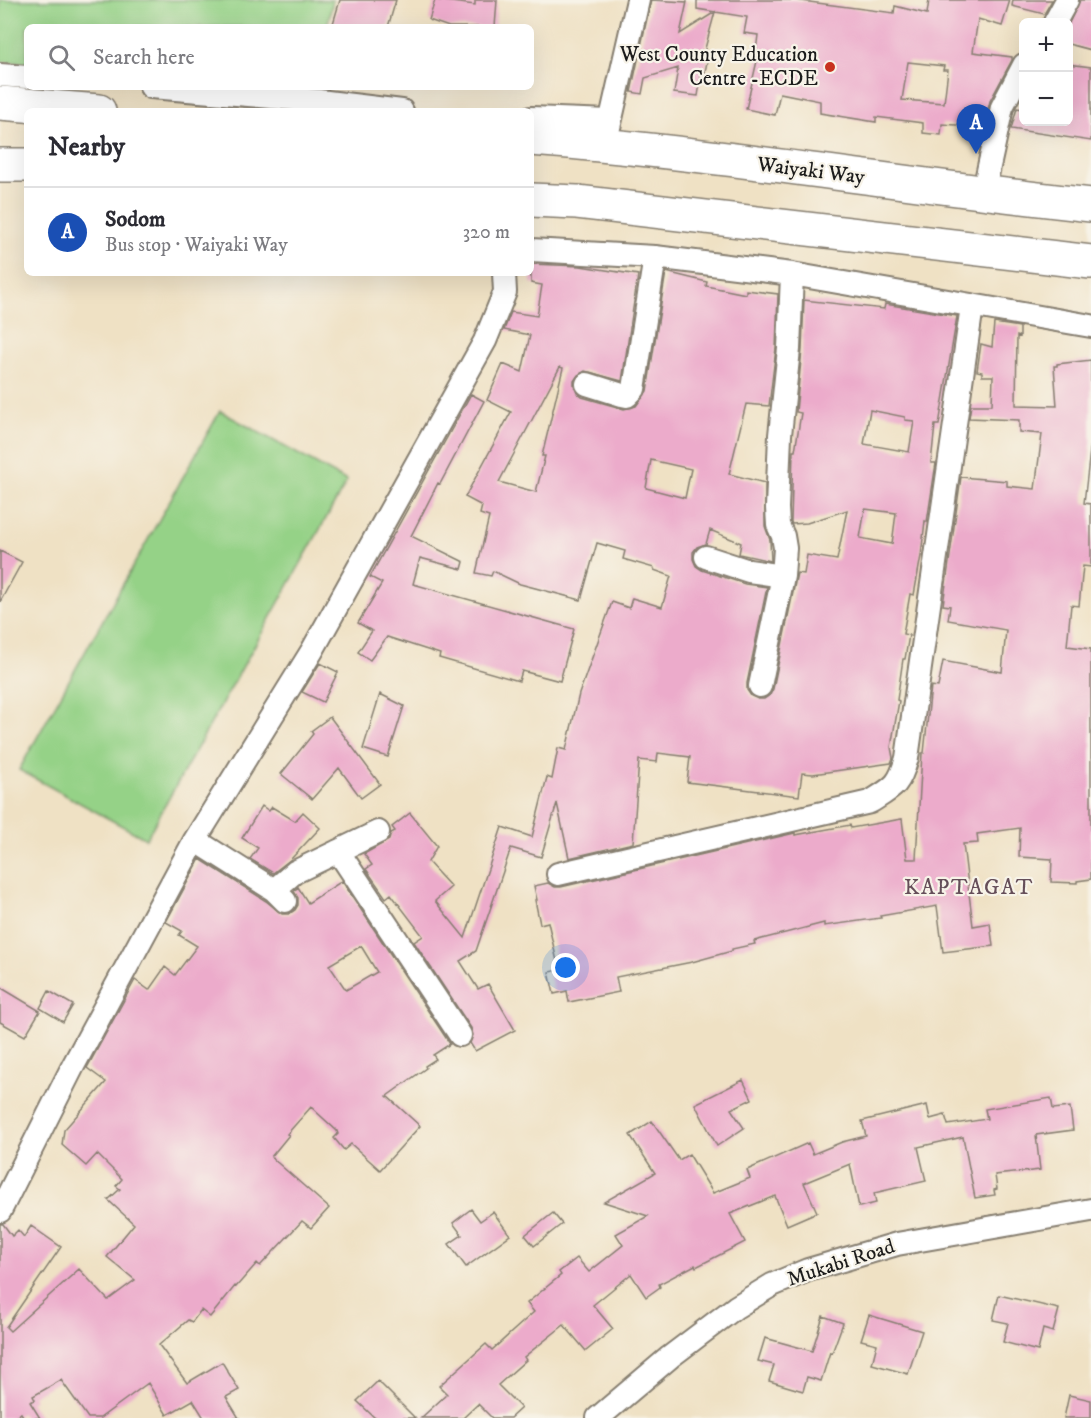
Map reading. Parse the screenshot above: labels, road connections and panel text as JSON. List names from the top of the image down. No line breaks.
{"streets":{"highway":["Waiyaki Way"],"street":["Mukabi Road"]},"districts":["KAPTAGAT"],"places":["West County Education Centre -ECDE"],"page":{"map_buttons":["+","−"],"search":"Search here","pins":"A","heading":"Nearby","list":[{"mark":"A","name":"Sodom","note":"Bus stop · Waiyaki Way","value":"320 m"}]}}
